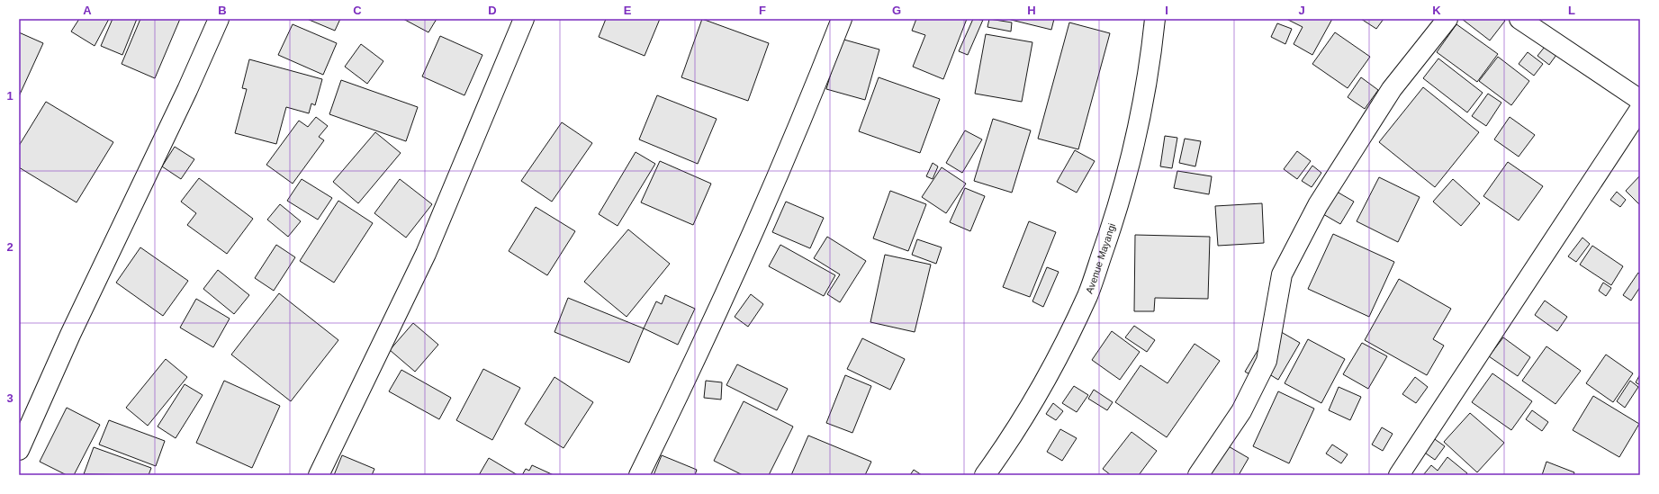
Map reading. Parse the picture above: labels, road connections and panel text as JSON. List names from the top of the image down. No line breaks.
{"streets":{"street":["Avenue Mayangi"]},"grid":{"columns":["A","B","C","D","E","F","G","H","I","J","K","L"],"rows":["1","2","3"]}}
